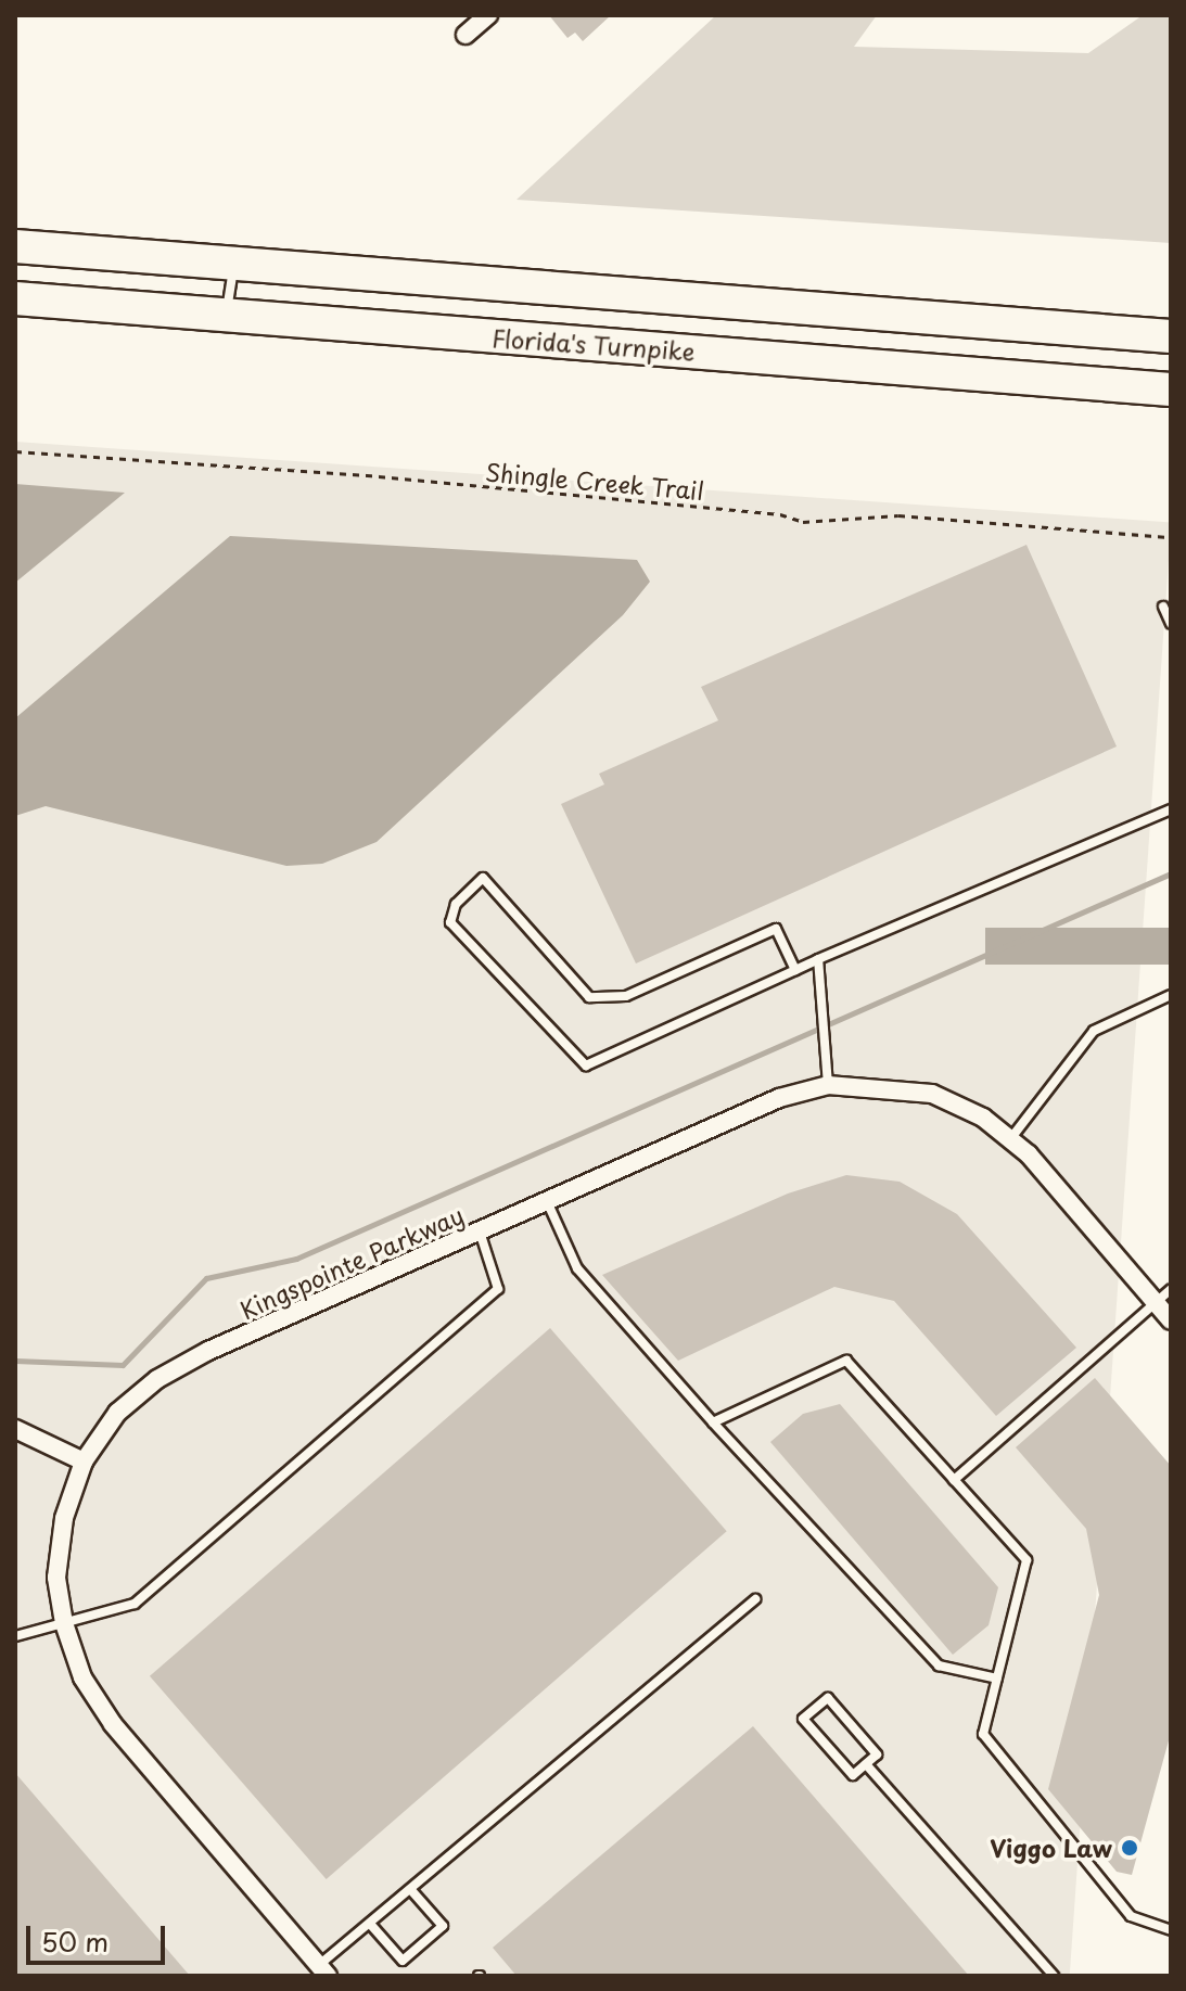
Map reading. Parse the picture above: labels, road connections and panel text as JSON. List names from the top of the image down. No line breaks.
{"streets":{"highway":["Florida's Turnpike"],"street":["Kingspointe Parkway"],"path":["Shingle Creek Trail"]},"places":["Viggo Law"],"scale_bar":"50 m"}
